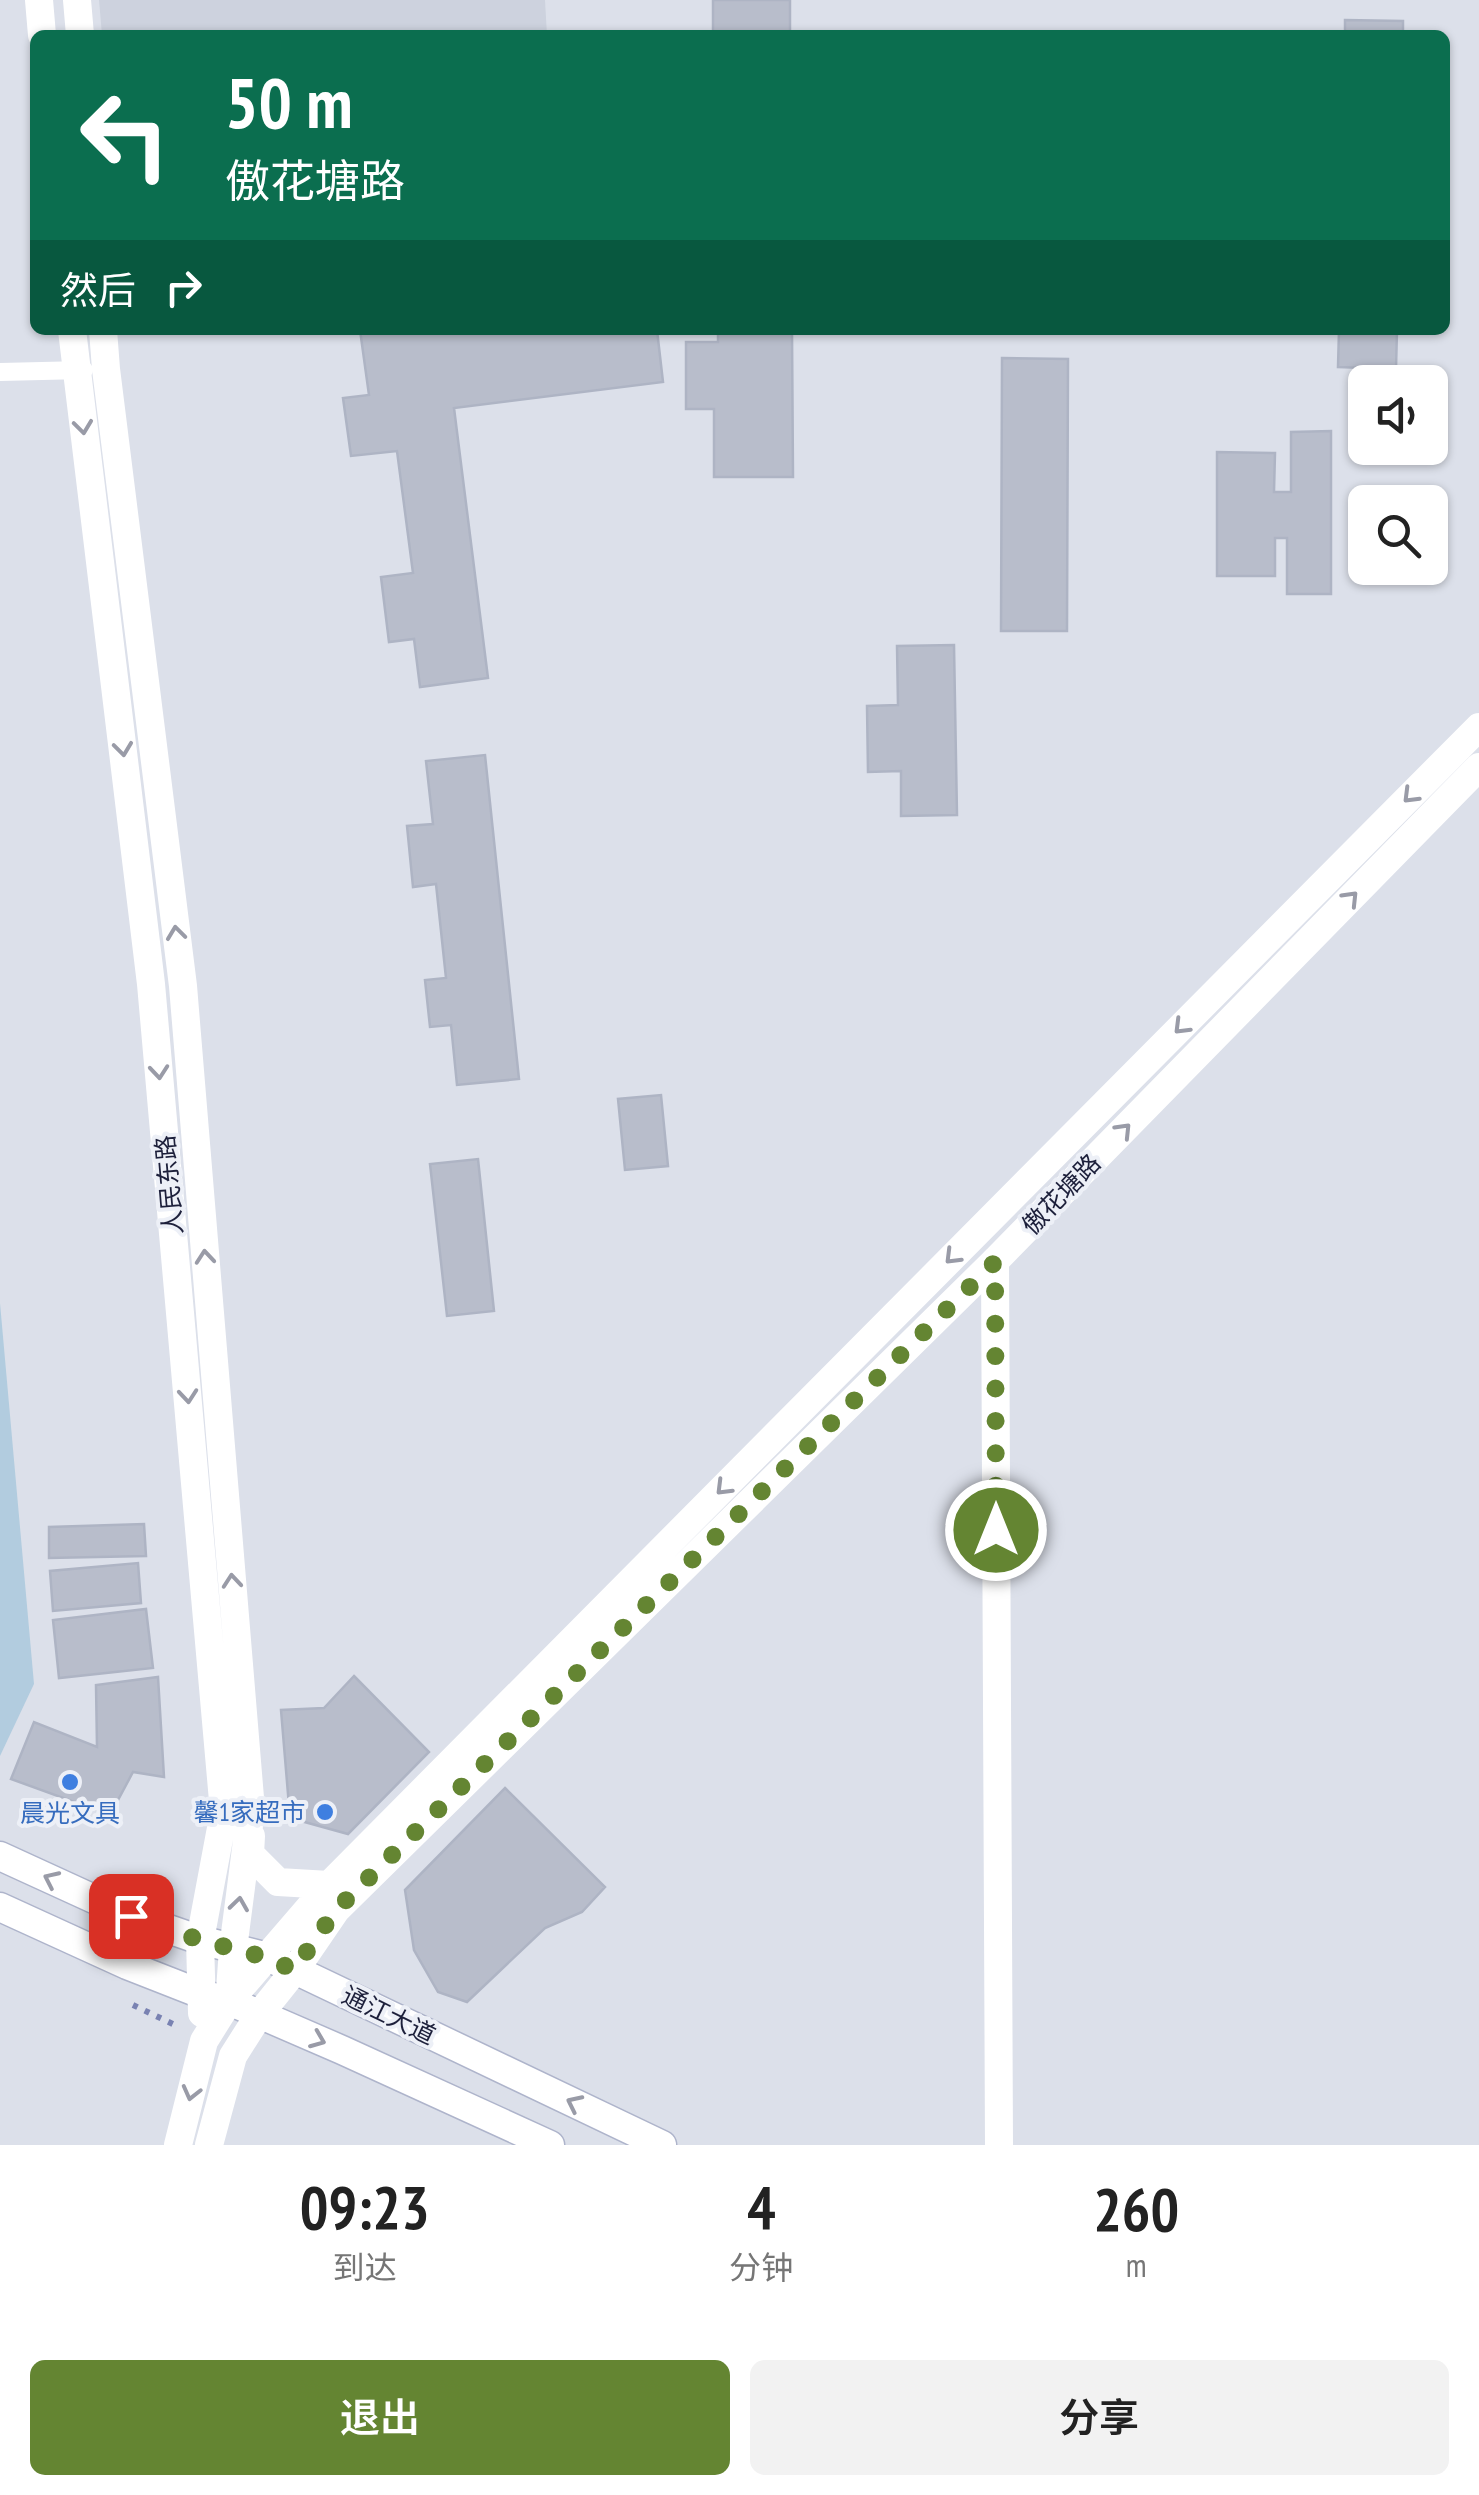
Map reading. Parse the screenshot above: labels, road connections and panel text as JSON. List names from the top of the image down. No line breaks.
{"streets":{"street":["人民东路","傲花塘路","通江大道"]},"crossings":[["人民东路","傲花塘路"],["人民东路","通江大道"],["傲花塘路","通江大道"]],"places":["晨光文具","馨1家超市"],"page":{"turn":["50 m","傲花塘路"],"then":"然后","eta":["09:23","到达","4","分钟","260","m"],"buttons":["退出","分享"]}}
